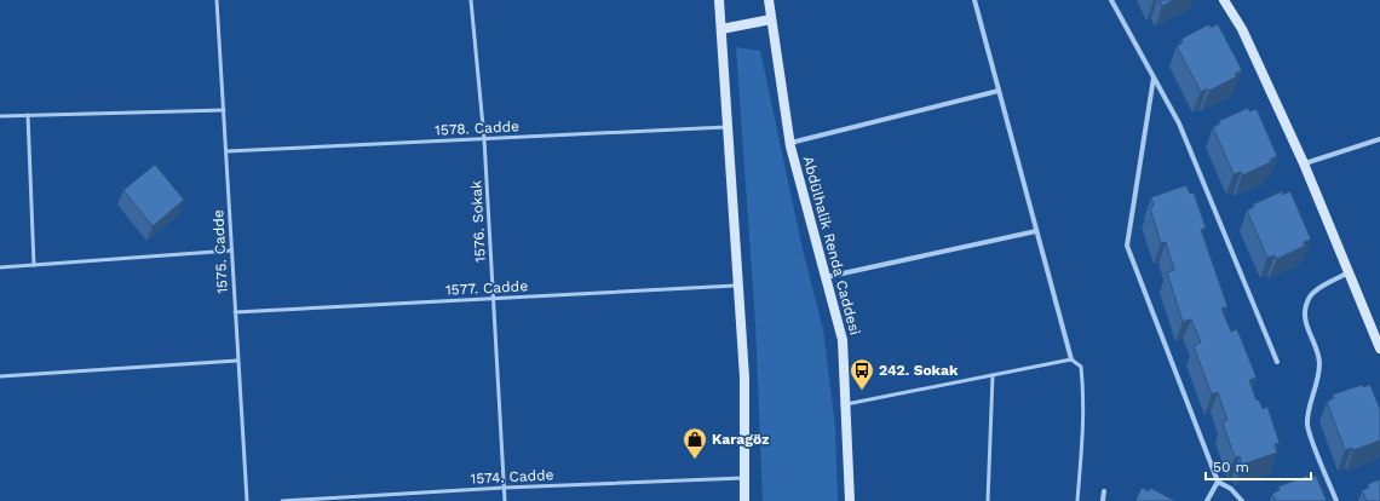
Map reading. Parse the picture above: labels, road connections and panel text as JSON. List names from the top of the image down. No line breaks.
{"streets":{"main road":["Abdülhalik Renda Caddesi"],"lane":["1578. Cadde","1576. Sokak","1575. Cadde","1577. Cadde","1574. Cadde"]},"crossings":[["1578. Cadde","1576. Sokak"],["1578. Cadde","1575. Cadde"],["1576. Sokak","1577. Cadde"],["1576. Sokak","1574. Cadde"],["1575. Cadde","1577. Cadde"]],"places":{"bus stop":["242. Sokak"],"shop":["Karagöz"]},"scale_bar":"50 m"}
